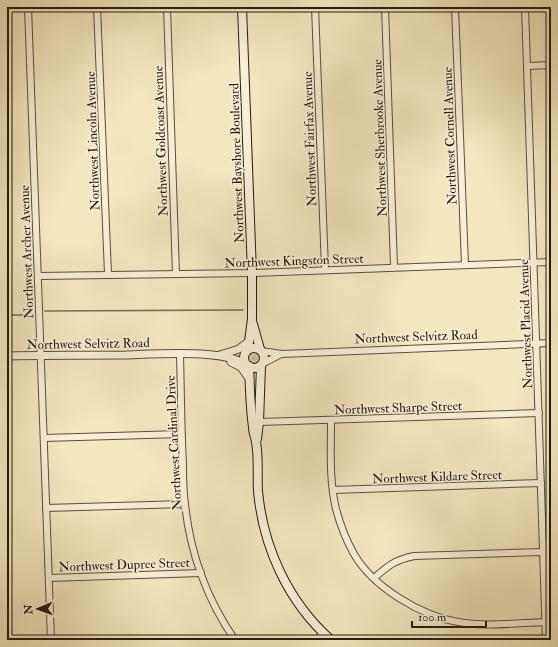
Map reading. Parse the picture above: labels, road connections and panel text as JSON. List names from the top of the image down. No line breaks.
{"streets":{"main road":["Northwest Bayshore Boulevard"],"street":["Northwest Cornell Avenue","Northwest Sherbrooke Avenue","Northwest Fairfax Avenue","Northwest Lincoln Avenue","Northwest Goldcoast Avenue","Northwest Archer Avenue","Northwest Kingston Street","Northwest Placid Avenue","Northwest Selvitz Road","Northwest Sharpe Street","Northwest Cardinal Drive","Northwest Kildare Street","Northwest Dupree Street"]},"crossings":[["Northwest Cornell Avenue","Northwest Kingston Street"],["Northwest Sherbrooke Avenue","Northwest Kingston Street"],["Northwest Fairfax Avenue","Northwest Kingston Street"],["Northwest Lincoln Avenue","Northwest Kingston Street"],["Northwest Goldcoast Avenue","Northwest Kingston Street"],["Northwest Bayshore Boulevard","Northwest Kingston Street"],["Northwest Bayshore Boulevard","Northwest Selvitz Road"],["Northwest Archer Avenue","Northwest Kingston Street"],["Northwest Archer Avenue","Northwest Selvitz Road"],["Northwest Archer Avenue","Northwest Dupree Street"],["Northwest Kingston Street","Northwest Placid Avenue"],["Northwest Placid Avenue","Northwest Selvitz Road"],["Northwest Placid Avenue","Northwest Sharpe Street"],["Northwest Placid Avenue","Northwest Kildare Street"],["Northwest Selvitz Road","Northwest Cardinal Drive"],["Northwest Cardinal Drive","Northwest Dupree Street"]],"scale_bar":"100 m","north":"left"}
